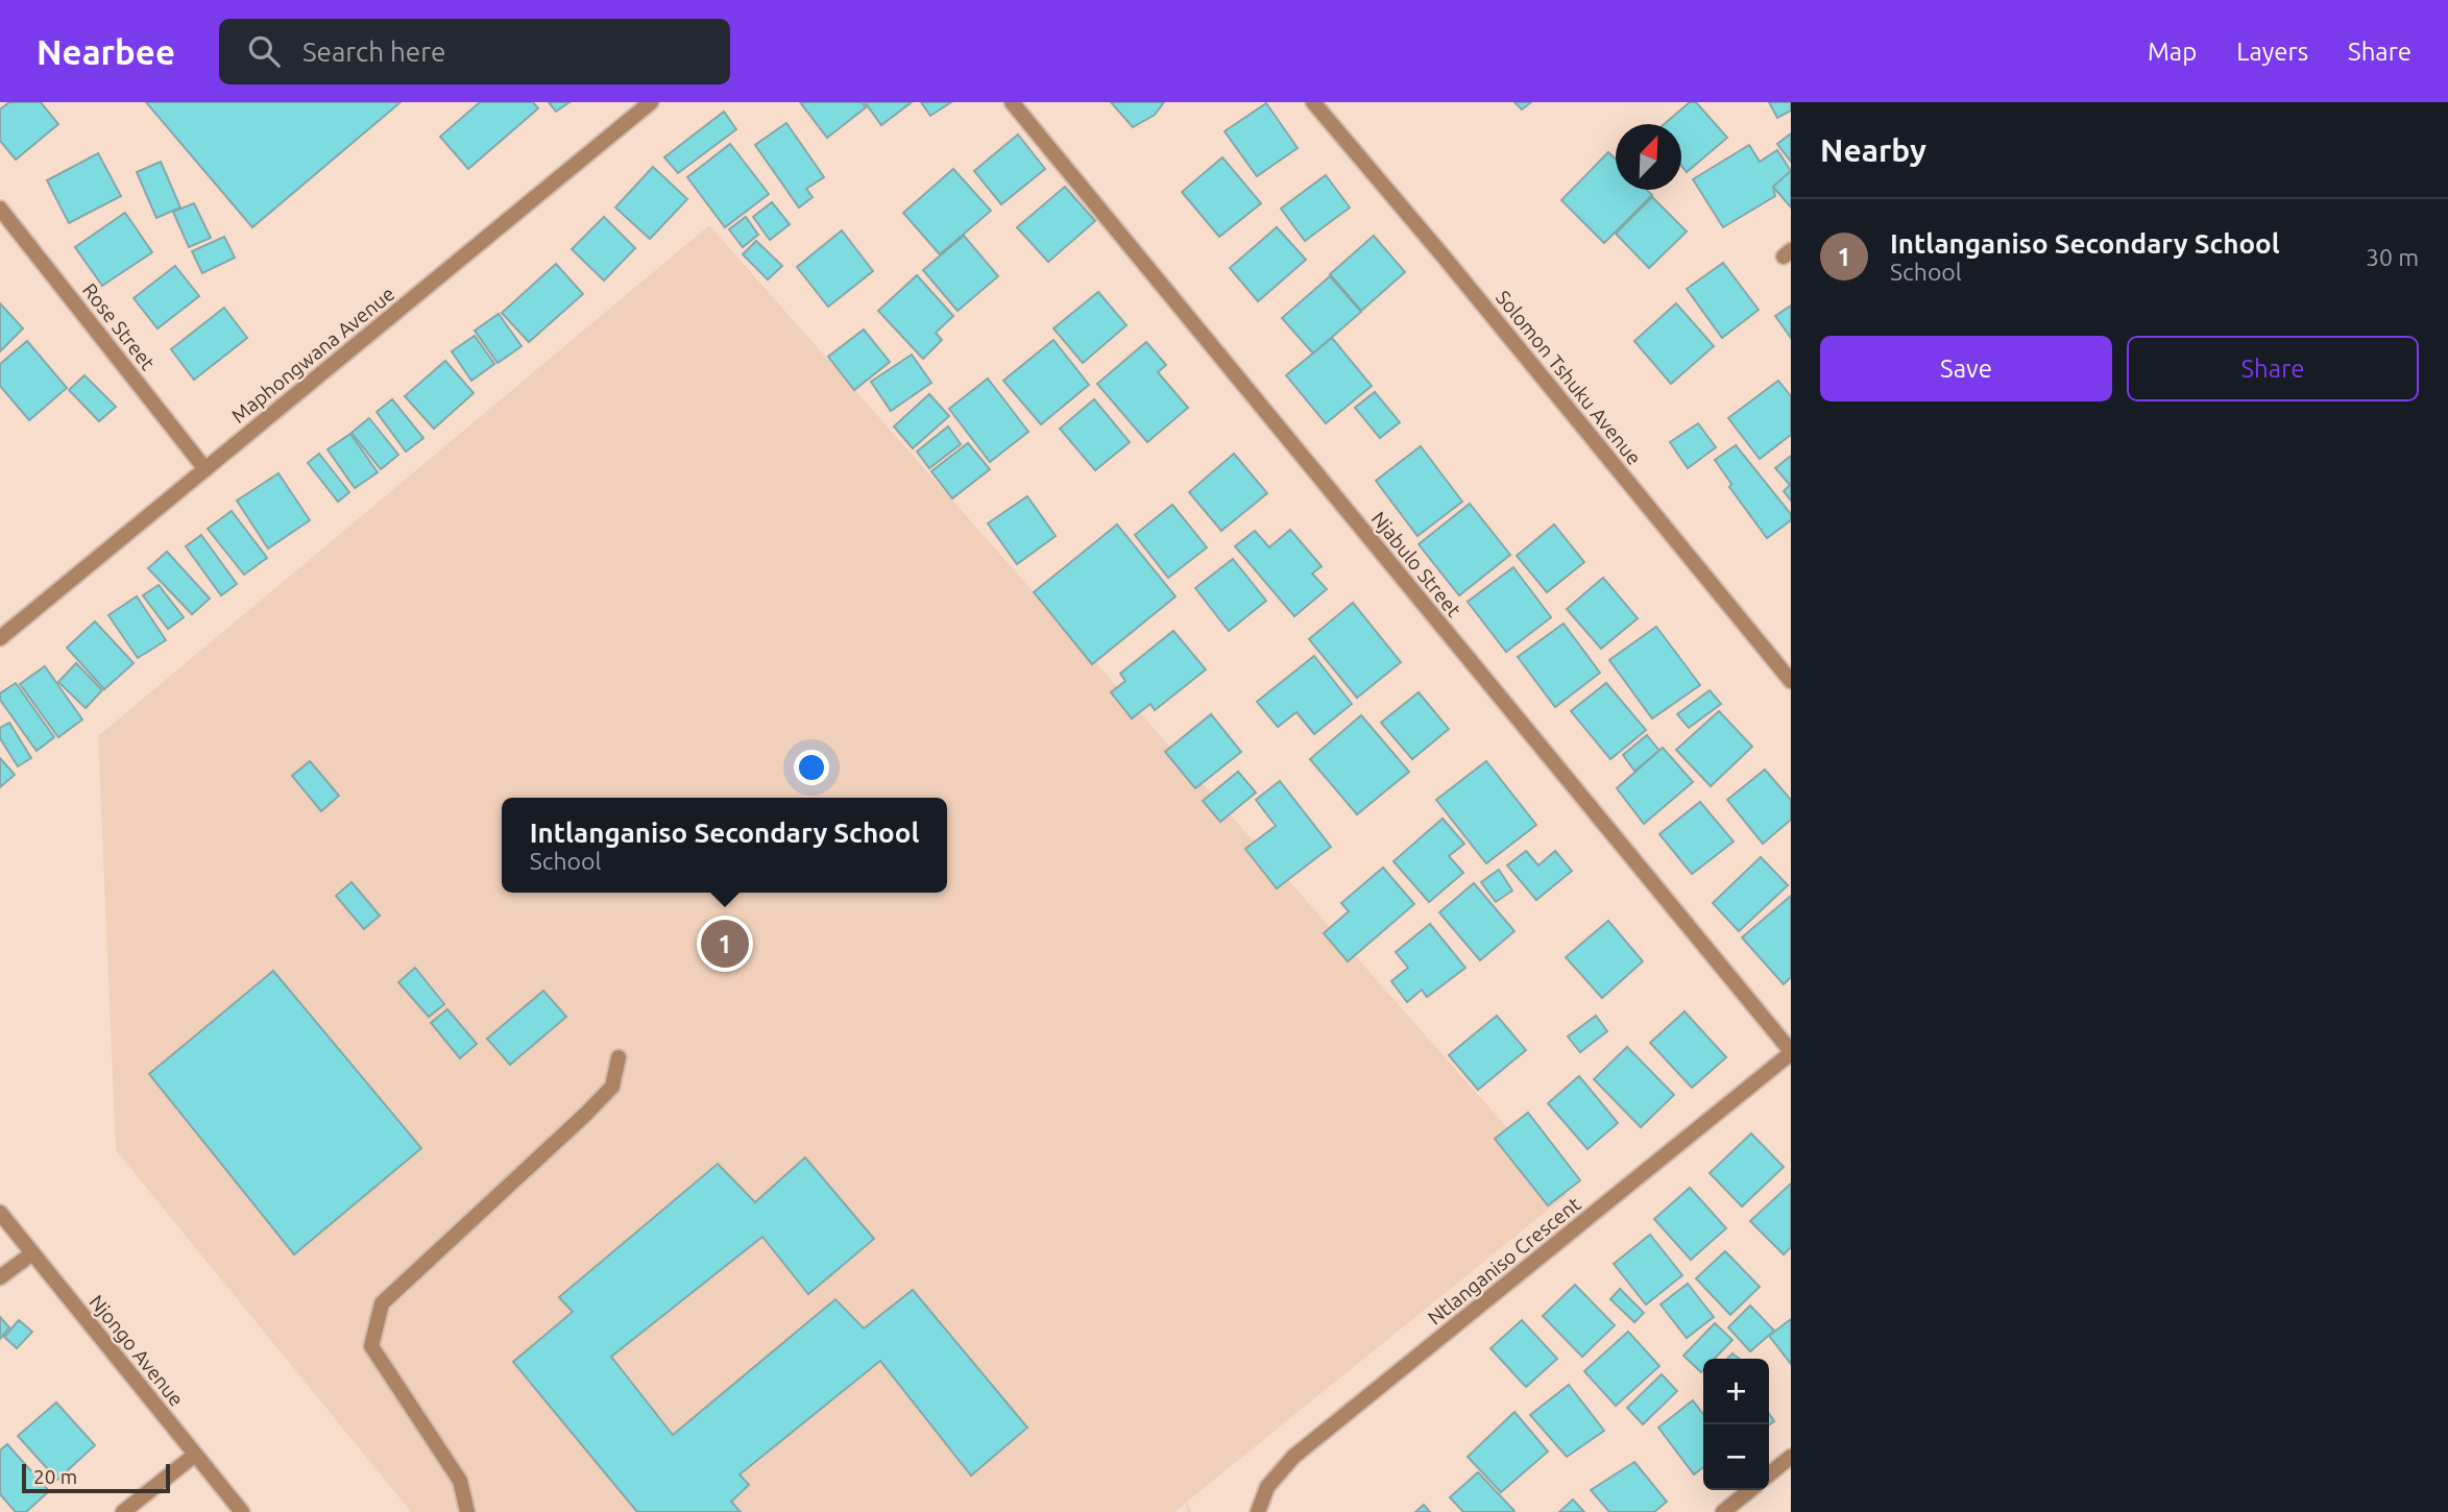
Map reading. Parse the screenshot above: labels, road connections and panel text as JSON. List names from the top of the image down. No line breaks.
{"streets":{"street":["Rose Street","Maphongwana Avenue","Solomon Tshuku Avenue","Njabulo Street","Ntlanganiso Crescent","Njongo Avenue"]},"crossings":[["Rose Street","Maphongwana Avenue"],["Njabulo Street","Ntlanganiso Crescent"]],"scale_bar":"20 m","north":"top right","page":{"header":"Nearbee","search":"Search here","nav":["Map","Layers","Share"],"heading":"Nearby","list":[{"mark":"1","name":"Intlanganiso Secondary School","note":"School","value":"30 m"}],"buttons":["Save","Share"],"popup":["Intlanganiso Secondary School","School"],"pins":"1","map_buttons":["+","−"],"scale":"20 m"}}
